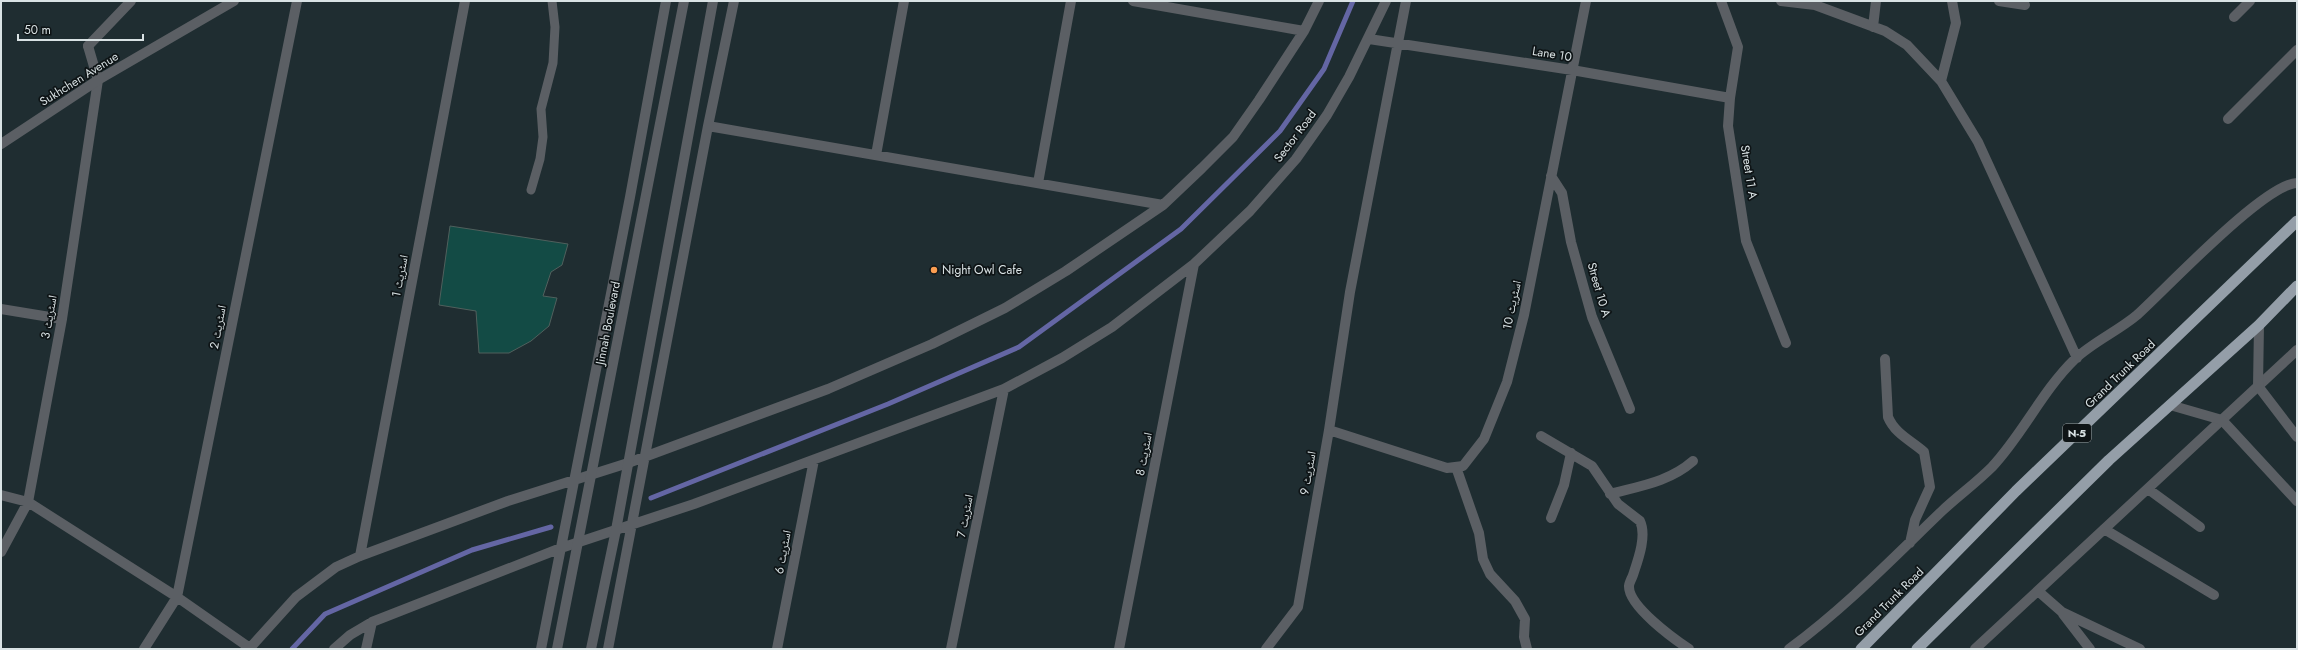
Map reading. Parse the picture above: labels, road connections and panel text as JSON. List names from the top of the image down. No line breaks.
{"streets":{"highway":["Grand Trunk Road","N-5"],"street":["Lane 10","Sukhchen Avenue","Sector Road","Street 11 A","اسٹریٹ 1","Street 10 A","اسٹریٹ 10","اسٹریٹ 3","Jinnah Boulevard","اسٹریٹ 2","اسٹریٹ 8","اسٹریٹ 9","اسٹریٹ 7","اسٹریٹ 6"]},"crossings":[["Lane 10","Sector Road"],["Lane 10","Street 11 A"],["Lane 10","اسٹریٹ 10"],["Lane 10","اسٹریٹ 9"],["Sukhchen Avenue","اسٹریٹ 3"],["Sector Road","Jinnah Boulevard"],["Sector Road","اسٹریٹ 8"],["Sector Road","اسٹریٹ 7"],["Sector Road","اسٹریٹ 6"],["Street 10 A","اسٹریٹ 10"]],"places":["Night Owl Cafe"],"scale_bar":"50 m"}
